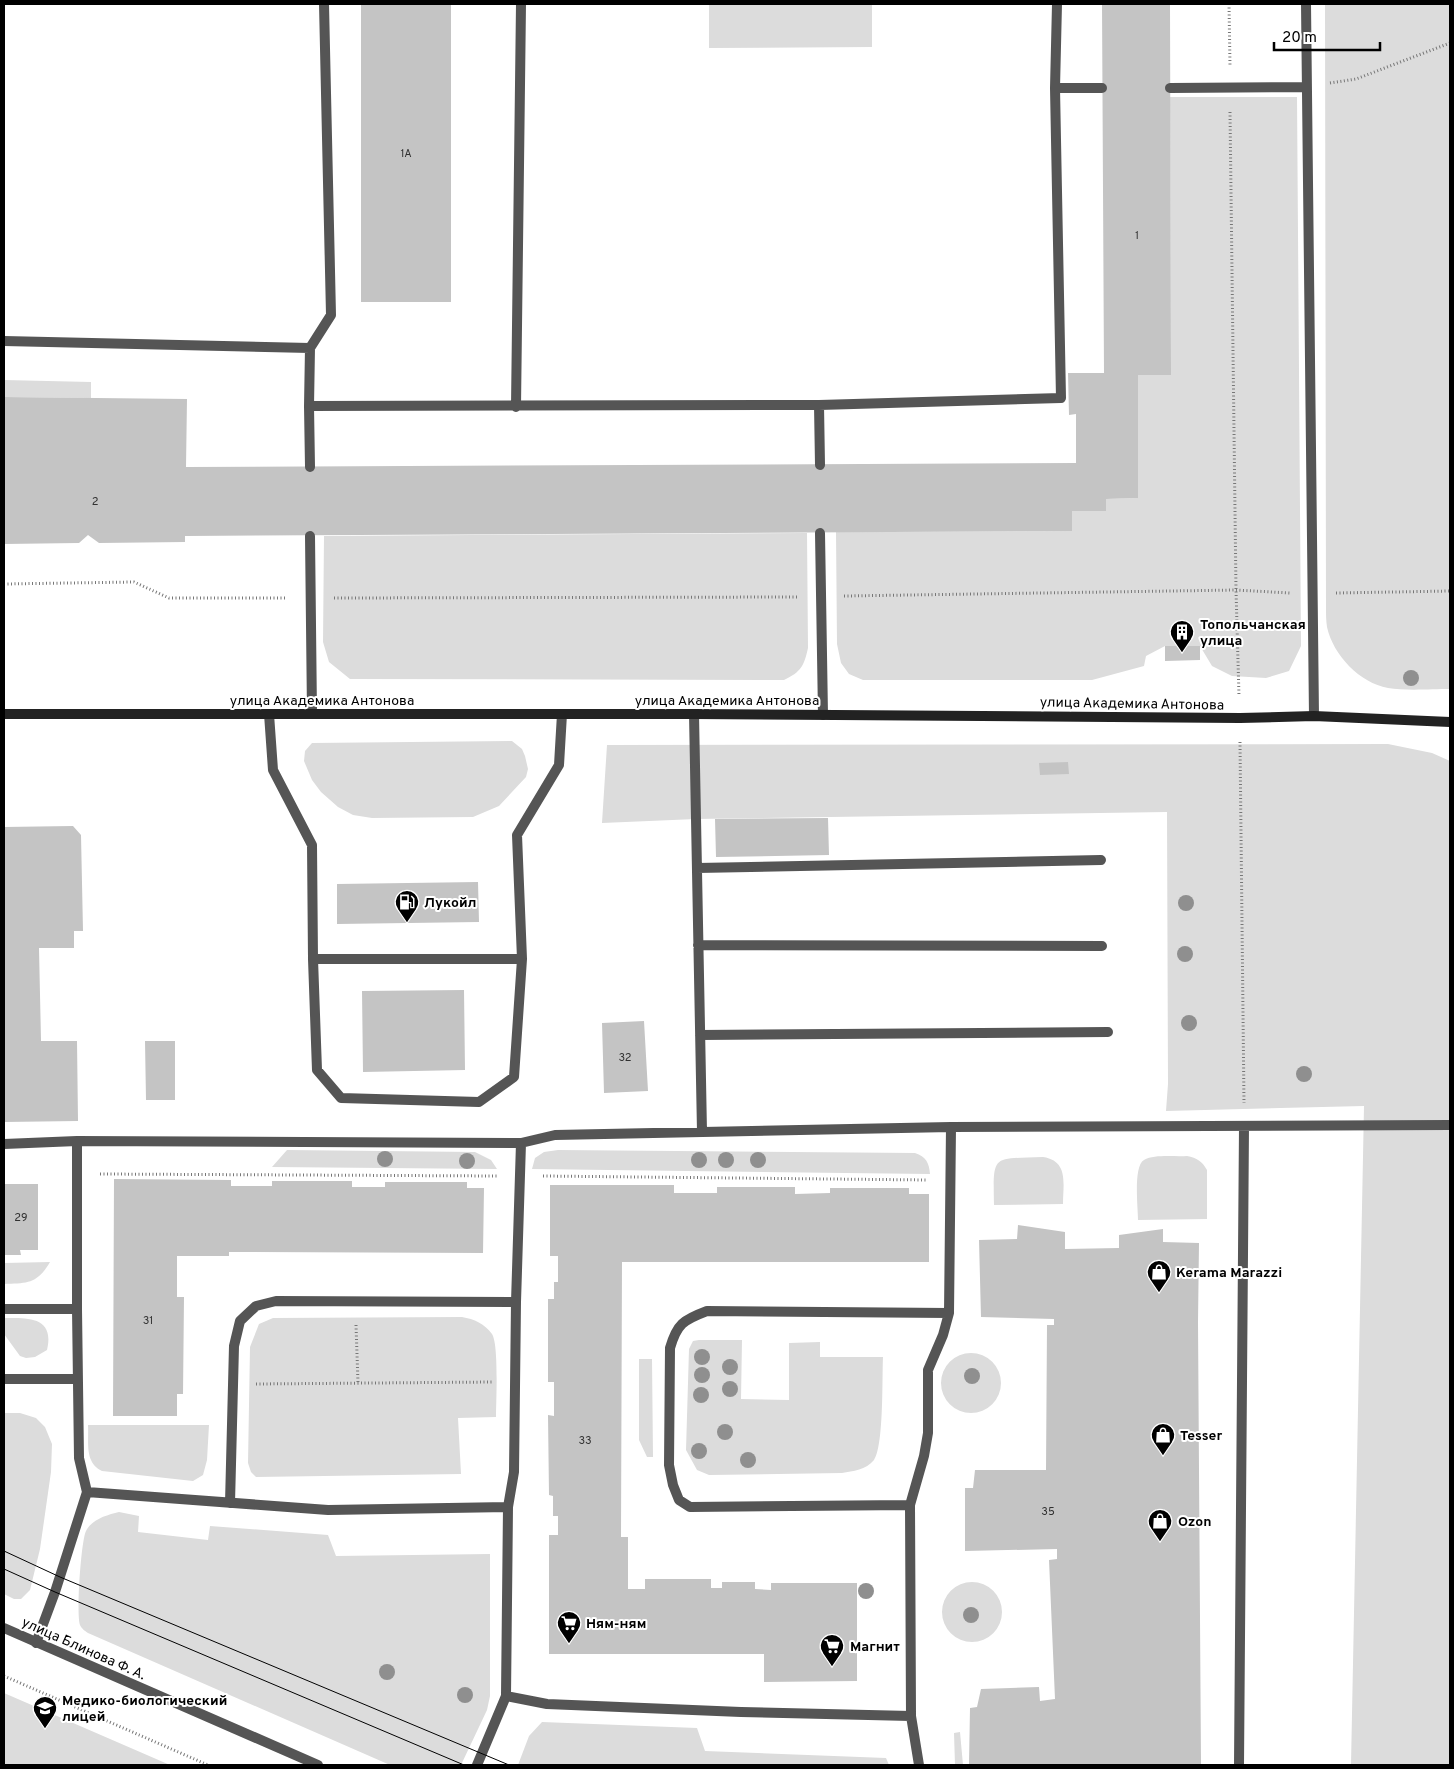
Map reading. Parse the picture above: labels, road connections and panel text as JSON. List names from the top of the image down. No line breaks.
{"streets":{"main road":["улица Академика Антонова"],"street":["улица Блинова Ф. А."]},"places":{"building":["Топольчанская улица"],"fuel station":["Лукойл"],"shop":["Kerama Marazzi","Tesser","Ozon"],"supermarket":["Ням-ням","Магнит"],"school or university":["Медико-биологический лицей"]},"house_numbers":["1А","1","2","32","29","31","33","35"],"scale_bar":"20 m"}
